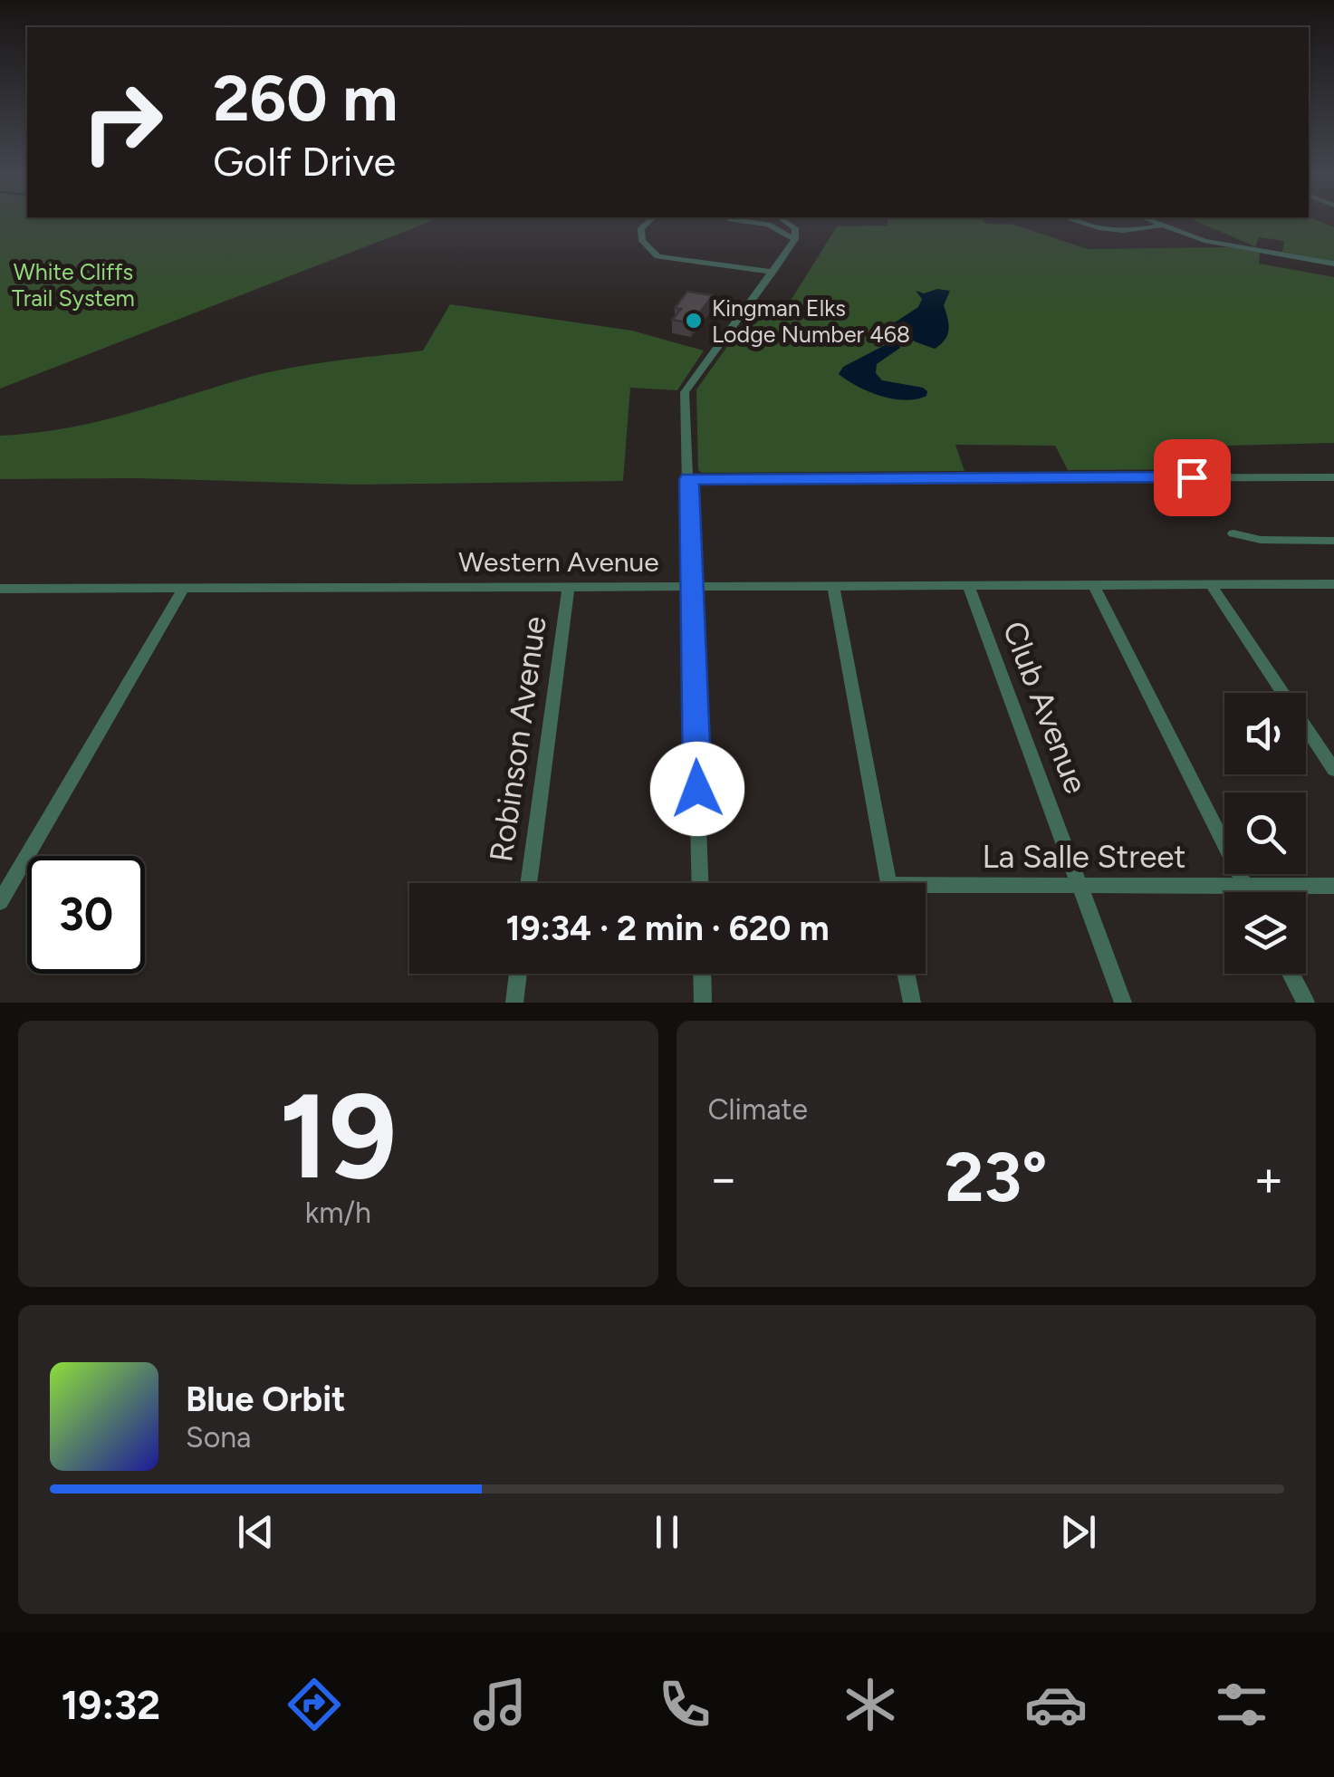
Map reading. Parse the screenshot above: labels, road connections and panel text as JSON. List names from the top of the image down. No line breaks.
{"streets":{"street":["Western Avenue","Club Avenue","Robinson Avenue","La Salle Street"]},"crossings":[["Western Avenue","Club Avenue"],["Western Avenue","Robinson Avenue"],["Club Avenue","La Salle Street"]],"parks":["White Cliffs Trail System"],"places":["Kingman Elks Lodge Number 468"],"page":{"turn":["260 m","Golf Drive"],"limit":"30","trip":"19:34 · 2 min · 620 m","tile":[["19","km/h"],"Climate"],"heat":["−","23°","+"],"song":["Blue Orbit","Sona"],"tabs":"19:32"}}
